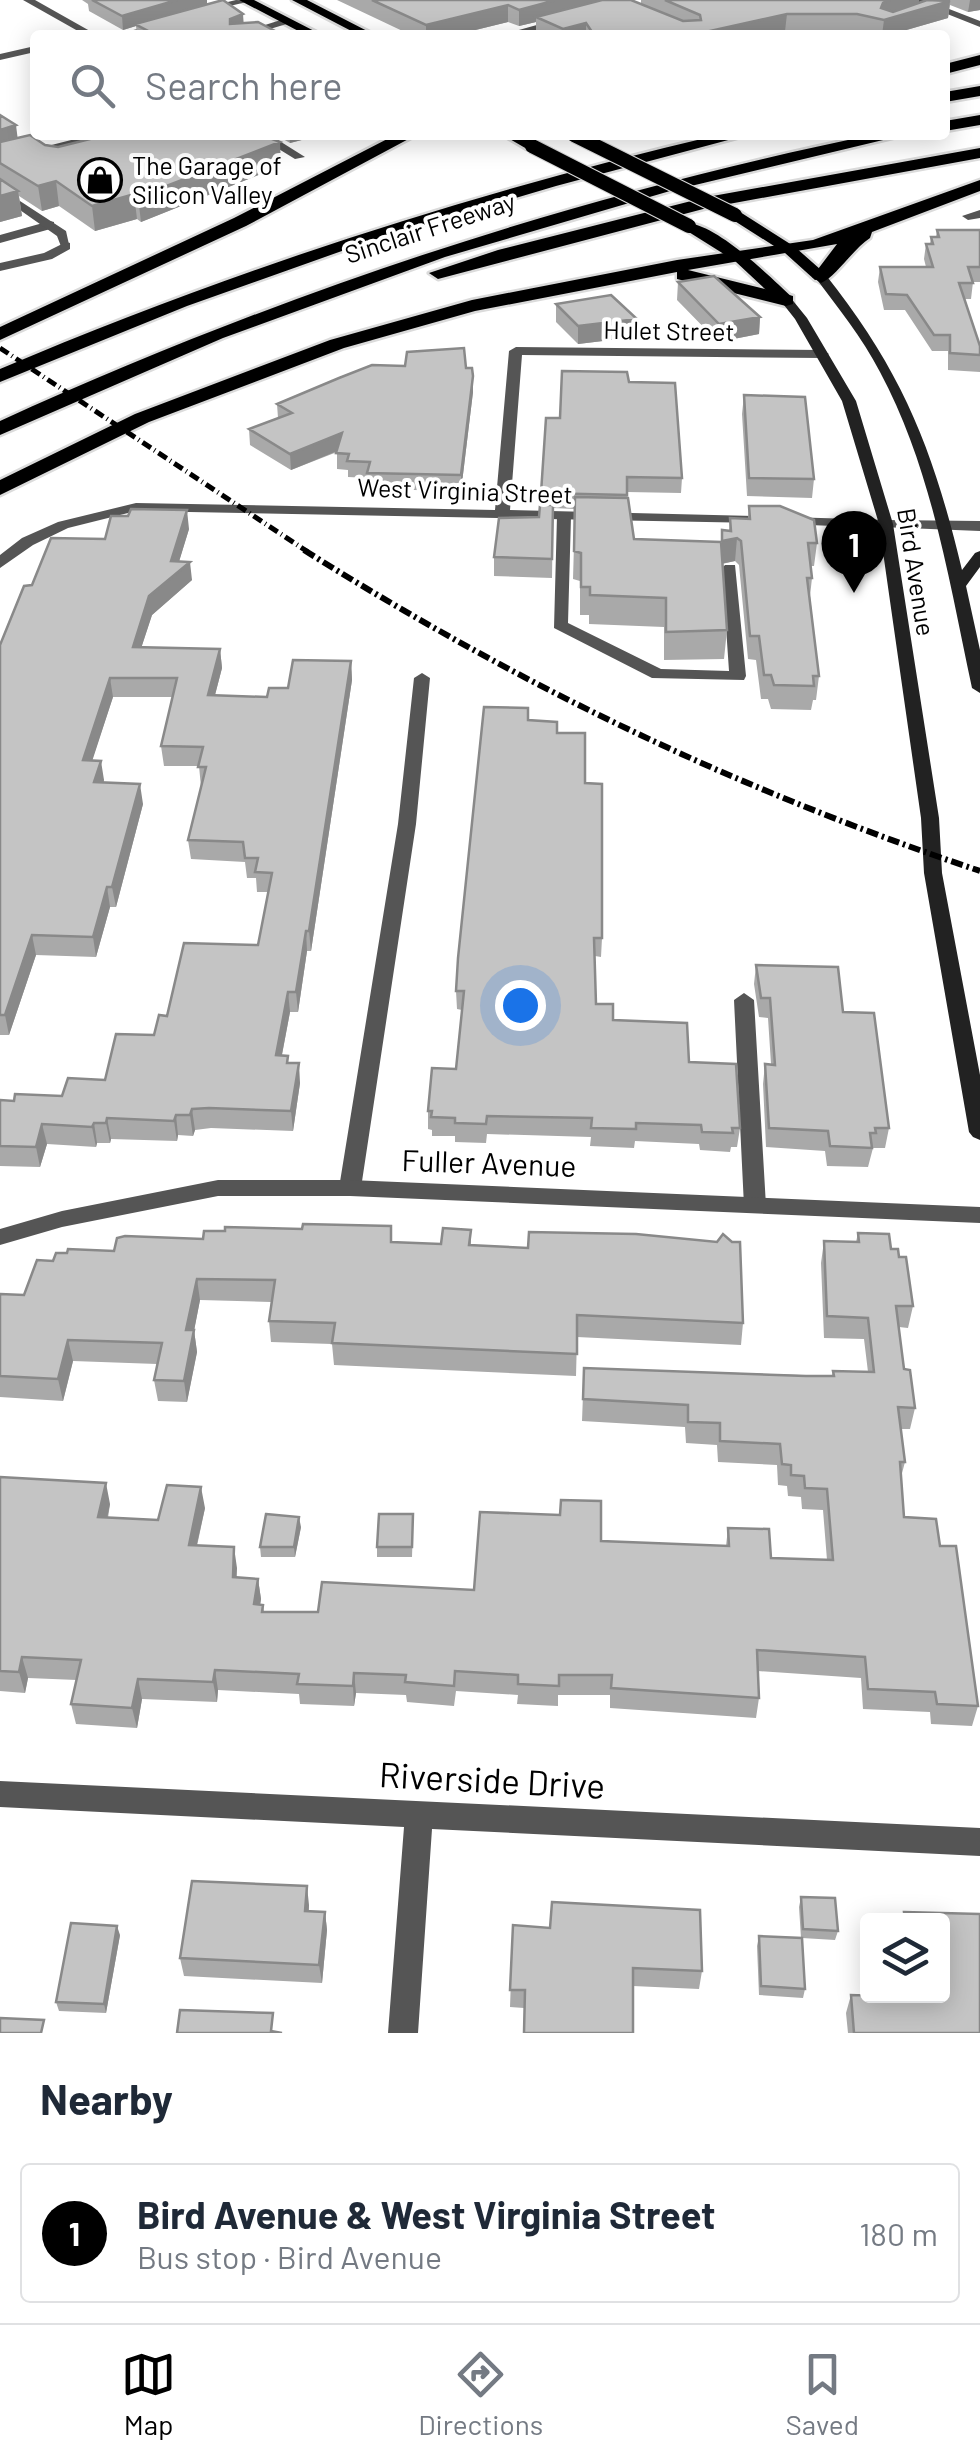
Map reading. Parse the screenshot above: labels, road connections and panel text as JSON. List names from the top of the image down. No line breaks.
{"streets":{"highway":["Sinclair Freeway"],"main road":["Bird Avenue"],"street":["Hulet Street","West Virginia Street","Fuller Avenue","Riverside Drive"]},"crossings":[["Hulet Street","West Virginia Street"],["Hulet Street","Bird Avenue"],["West Virginia Street","Bird Avenue"]],"places":{"shop":["The Garage of Silicon Valley"]},"page":{"search":"Search here","pins":"1","heading":"Nearby","list":[{"mark":"1","name":"Bird Avenue & West Virginia Street","note":"Bus stop · Bird Avenue","value":"180 m"}],"nav":["Map","Directions","Saved"]}}
